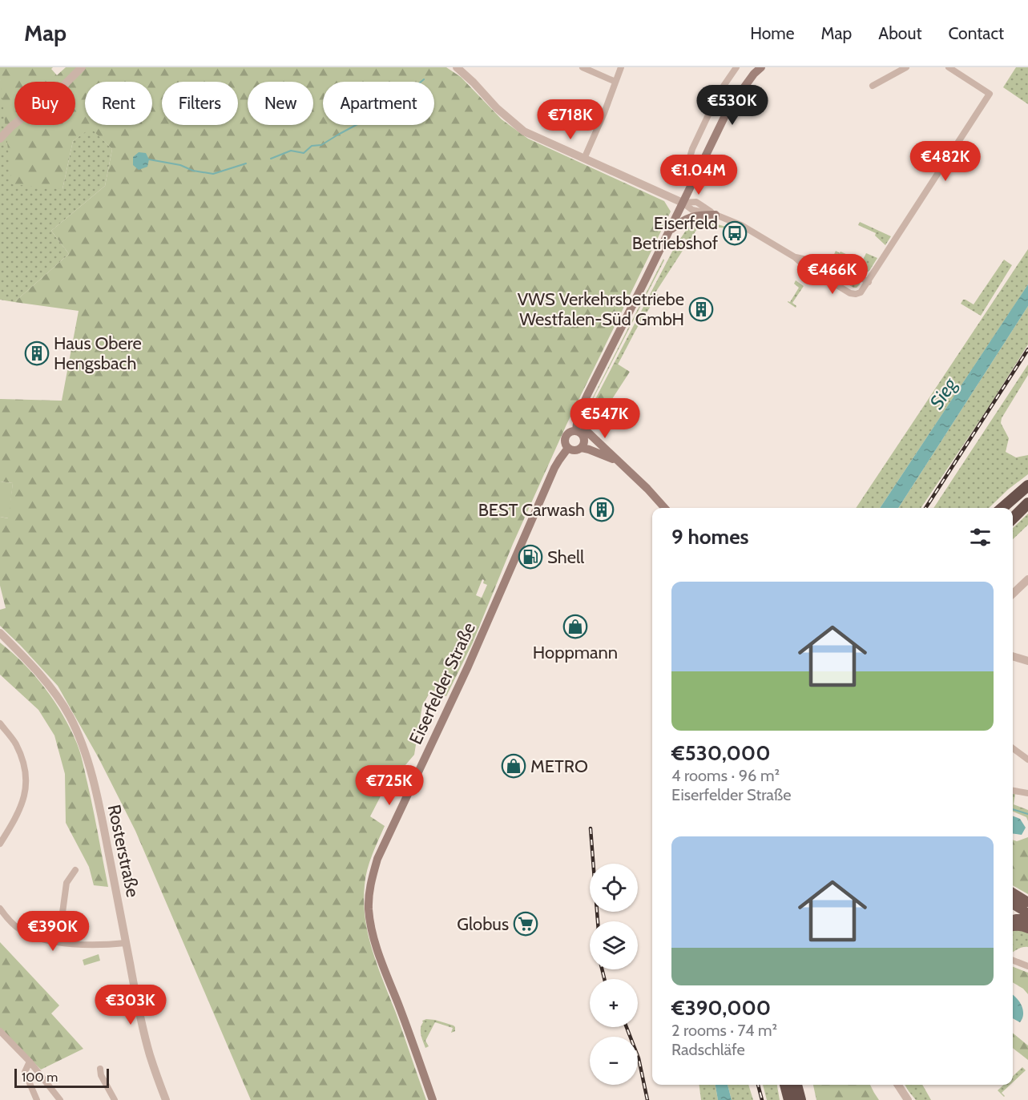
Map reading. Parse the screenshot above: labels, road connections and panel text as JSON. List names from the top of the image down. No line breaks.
{"streets":{"main road":["Eiserfelder Straße"],"street":["Rosterstraße"]},"water":["Sieg"],"places":{"bus stop":["Eiserfeld Betriebshof"],"building":["VWS Verkehrsbetriebe Westfalen-Süd GmbH","Haus Obere Hengsbach","BEST Carwash"],"fuel station":["Shell"],"shop":["Hoppmann","METRO"],"supermarket":["Globus"]},"scale_bar":"100 m","page":{"header":"Map","nav":["Home","Map","About","Contact"],"chip":["Buy","Rent","Filters","New","Apartment"],"price":["€530K","€718K","€482K","€1.04M","€466K","€547K","€725K","€390K","€303K"],"heading":"9 homes","list":[{"name":"€530,000","note":"4 rooms · 96 m² · Eiserfelder Straße"},{"name":"€390,000","note":"2 rooms · 74 m² · Radschläfe"}],"map_buttons":["+","−"],"scale":"100 m"}}
